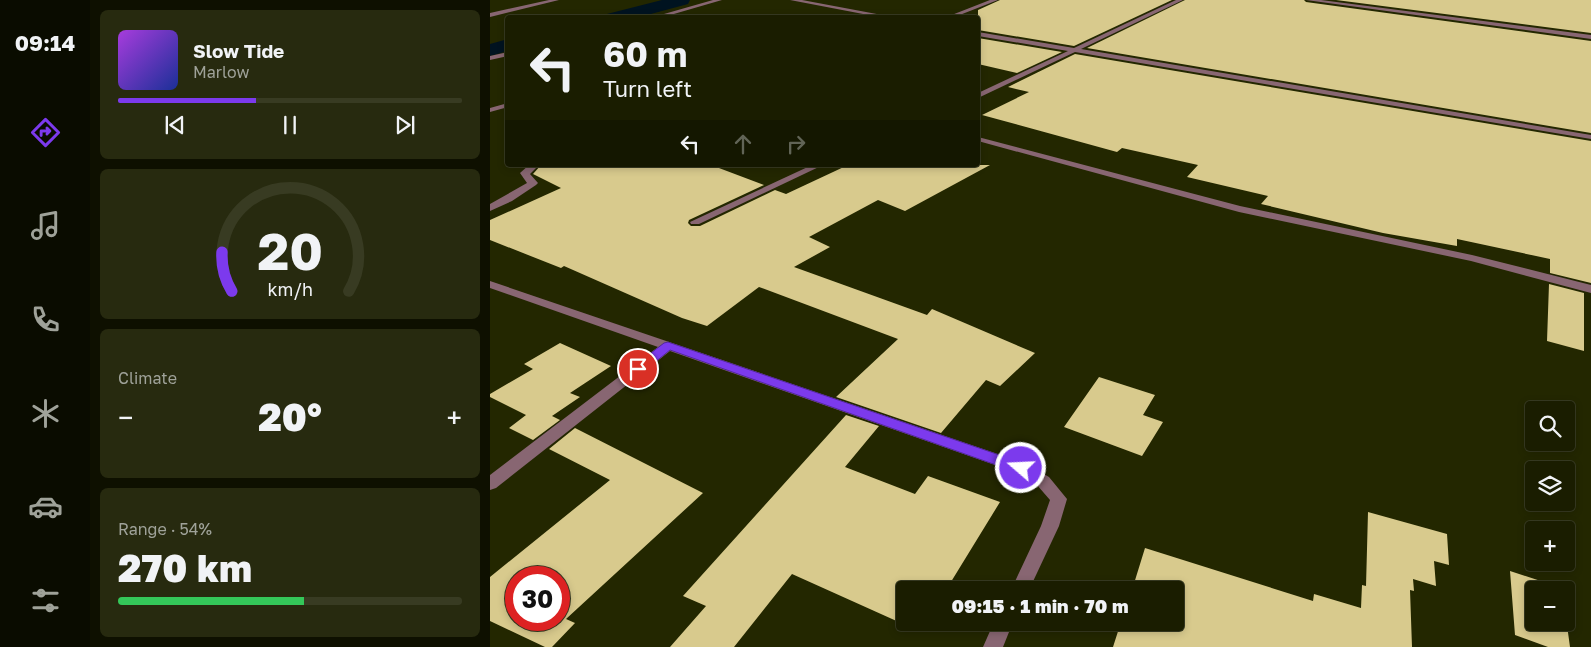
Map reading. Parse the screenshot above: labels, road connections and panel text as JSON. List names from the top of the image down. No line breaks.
{"page":{"tabs":"09:14","turn":["60 m","Turn left"],"song":["Slow Tide","Marlow"],"tile":["Climate",["Range · 54%","270 km"]],"heat":["−","20°","+"],"map_buttons":["+","−"],"limit":"30","trip":"09:15 · 1 min · 70 m","gauge":["20","km/h"]}}
